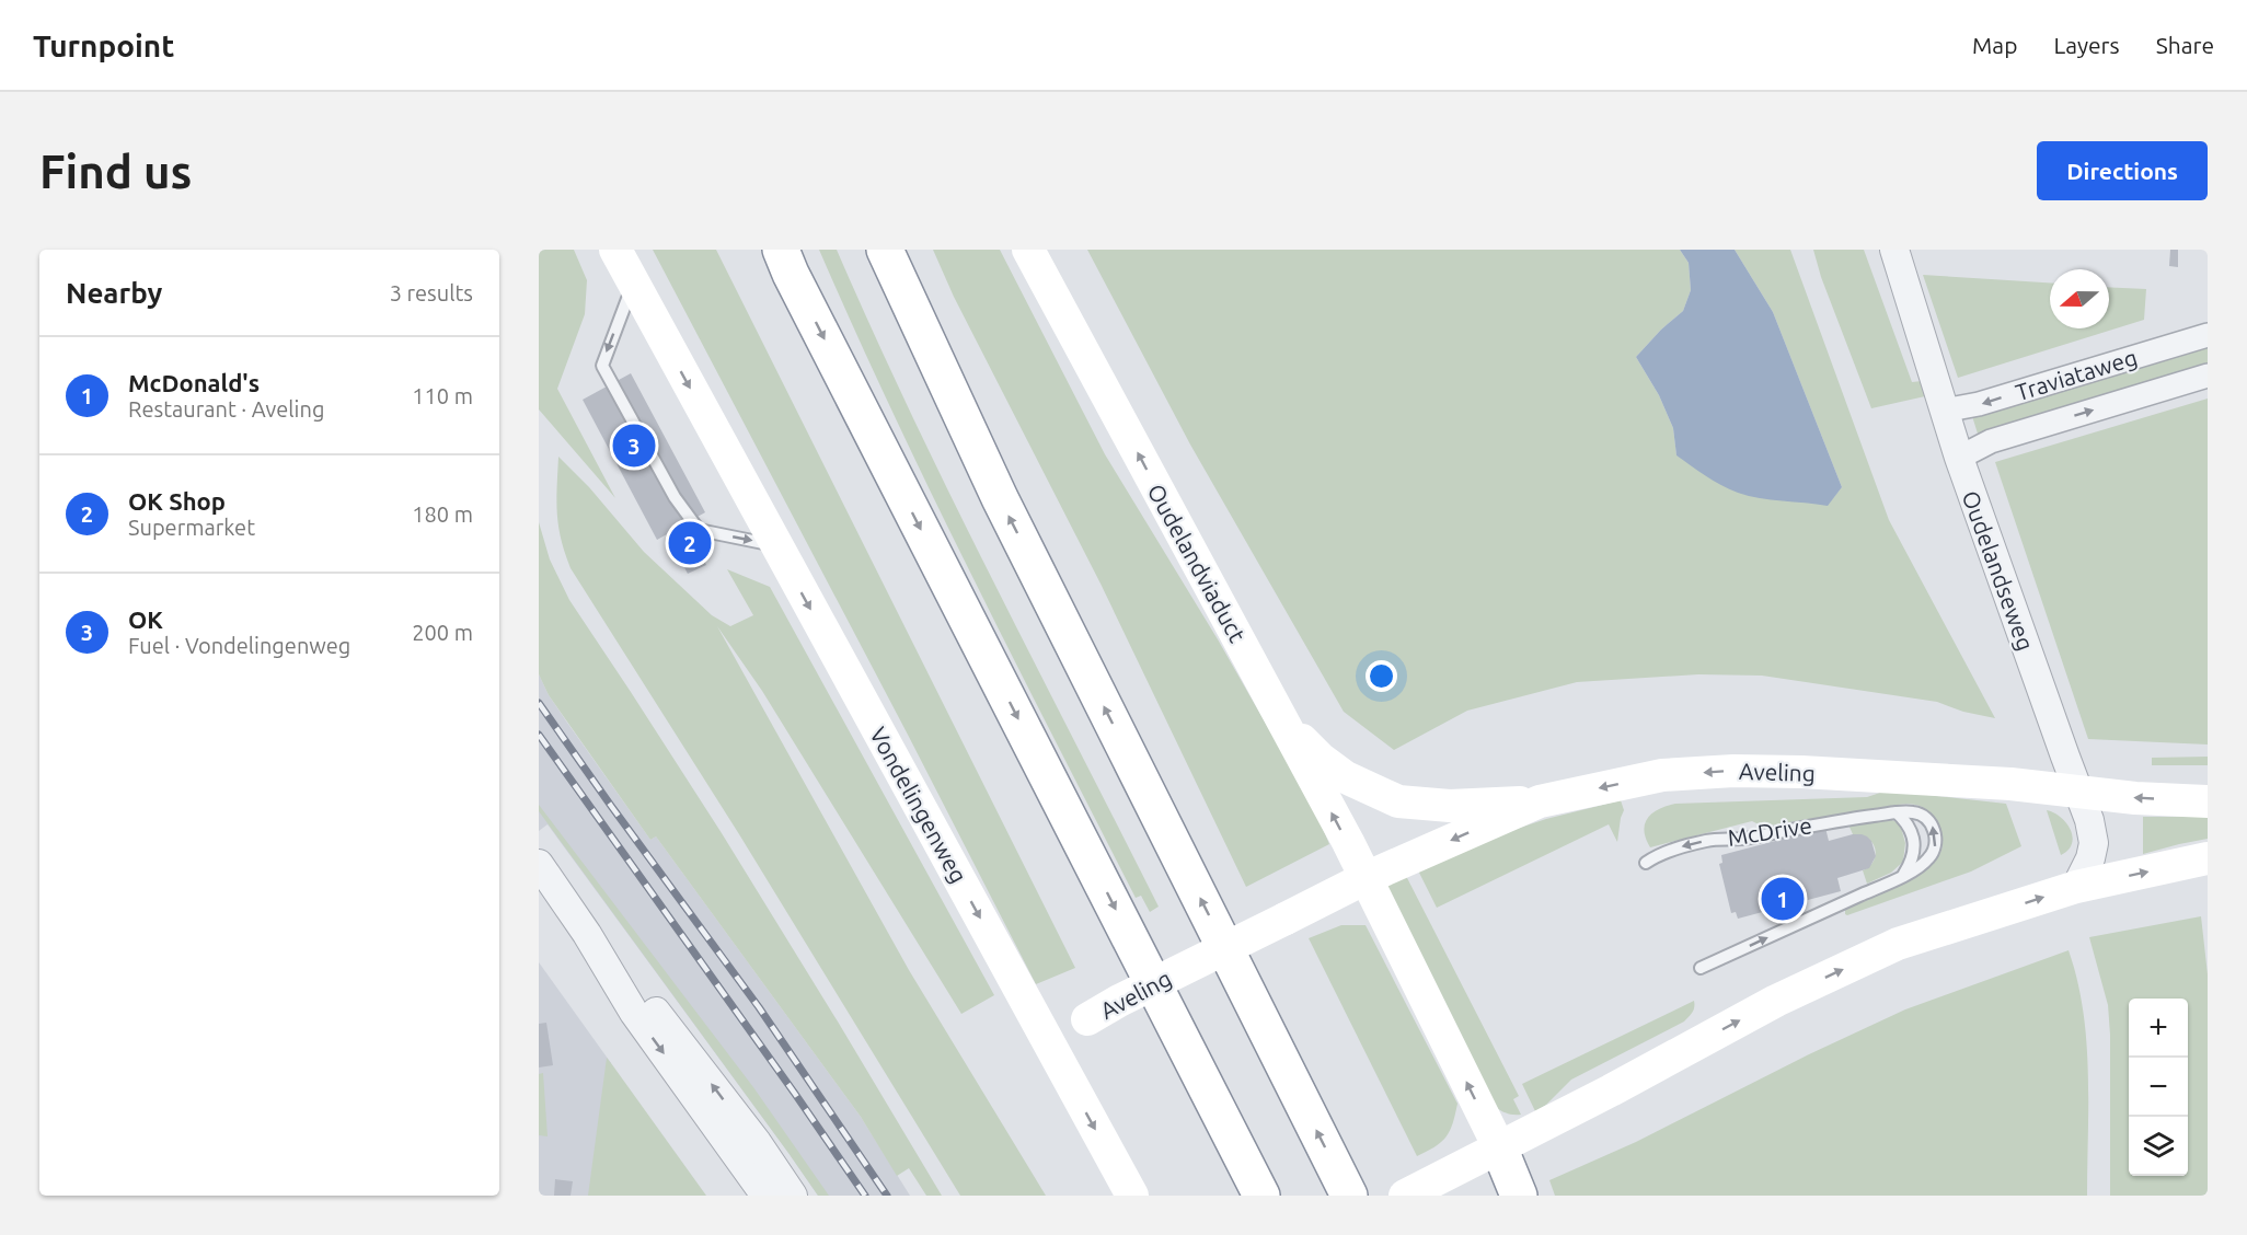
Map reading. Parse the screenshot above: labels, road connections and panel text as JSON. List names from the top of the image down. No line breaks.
{"streets":{"main road":["Oudelandviaduct","Aveling","Vondelingenweg"],"street":["Traviataweg","Oudelandseweg"],"lane":["McDrive"]},"crossings":[["Traviataweg","Oudelandseweg"],["Oudelandviaduct","Aveling"],["Oudelandseweg","Aveling"],["Aveling","Vondelingenweg"]],"one_way":["Oudelandviaduct","Vondelingenweg"],"north":"left","page":{"header":"Turnpoint","nav":["Map","Layers","Share"],"buttons":"Directions","title":"Find us","heading":["Nearby","3 results"],"list":[{"mark":"1","name":"McDonald's","note":"Restaurant · Aveling","value":"110 m"},{"mark":"2","name":"OK Shop","note":"Supermarket","value":"180 m"},{"mark":"3","name":"OK","note":"Fuel · Vondelingenweg","value":"200 m"}],"pins":["3","2","1"],"map_buttons":["+","−"]}}
